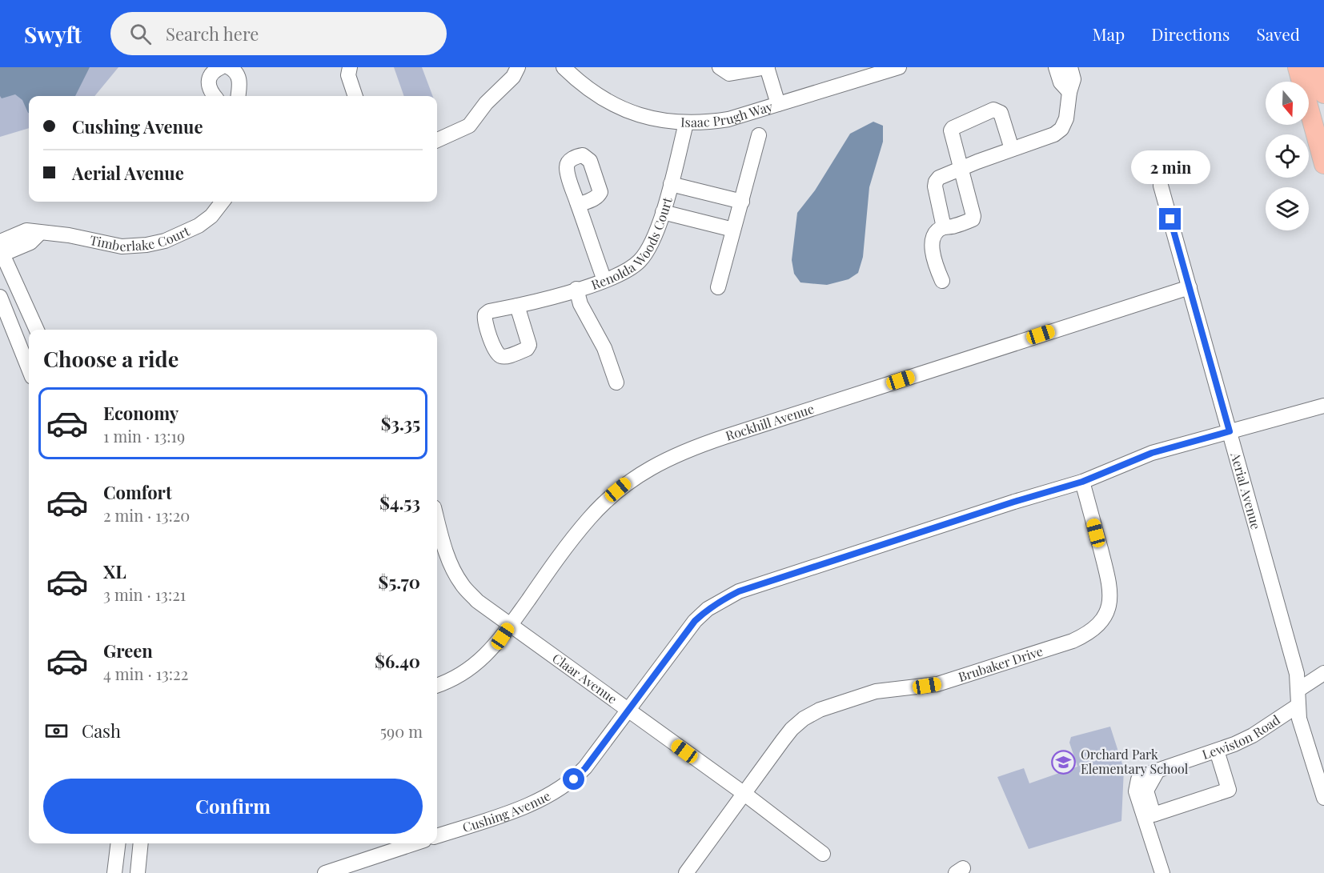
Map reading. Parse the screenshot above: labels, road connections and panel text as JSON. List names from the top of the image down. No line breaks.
{"streets":{"street":["Isaac Prugh Way","Timberlake Court","Renolda Woods Court","Rockhill Avenue","Aerial Avenue","Brubaker Drive","Claar Avenue","Lewiston Road","Cushing Avenue"]},"crossings":[["Isaac Prugh Way","Renolda Woods Court"],["Rockhill Avenue","Aerial Avenue"],["Rockhill Avenue","Claar Avenue"],["Aerial Avenue","Lewiston Road"],["Aerial Avenue","Cushing Avenue"],["Brubaker Drive","Claar Avenue"],["Brubaker Drive","Cushing Avenue"],["Claar Avenue","Cushing Avenue"]],"places":{"school or university":["Orchard Park Elementary School"]},"north":"bottom","page":{"header":"Swyft","search":"Search here","nav":["Map","Directions","Saved"],"banner":["Cushing Avenue","Aerial Avenue"],"bubble":"2 min","heading":"Choose a ride","list":[{"name":"Economy","note":"1 min · 13:19","value":"$3.35"},{"name":"Comfort","note":"2 min · 13:20","value":"$4.53"},{"name":"XL","note":"3 min · 13:21","value":"$5.70"},{"name":"Green","note":"4 min · 13:22","value":"$6.40"}],"pay":["Cash","590 m"],"buttons":"Confirm"}}
